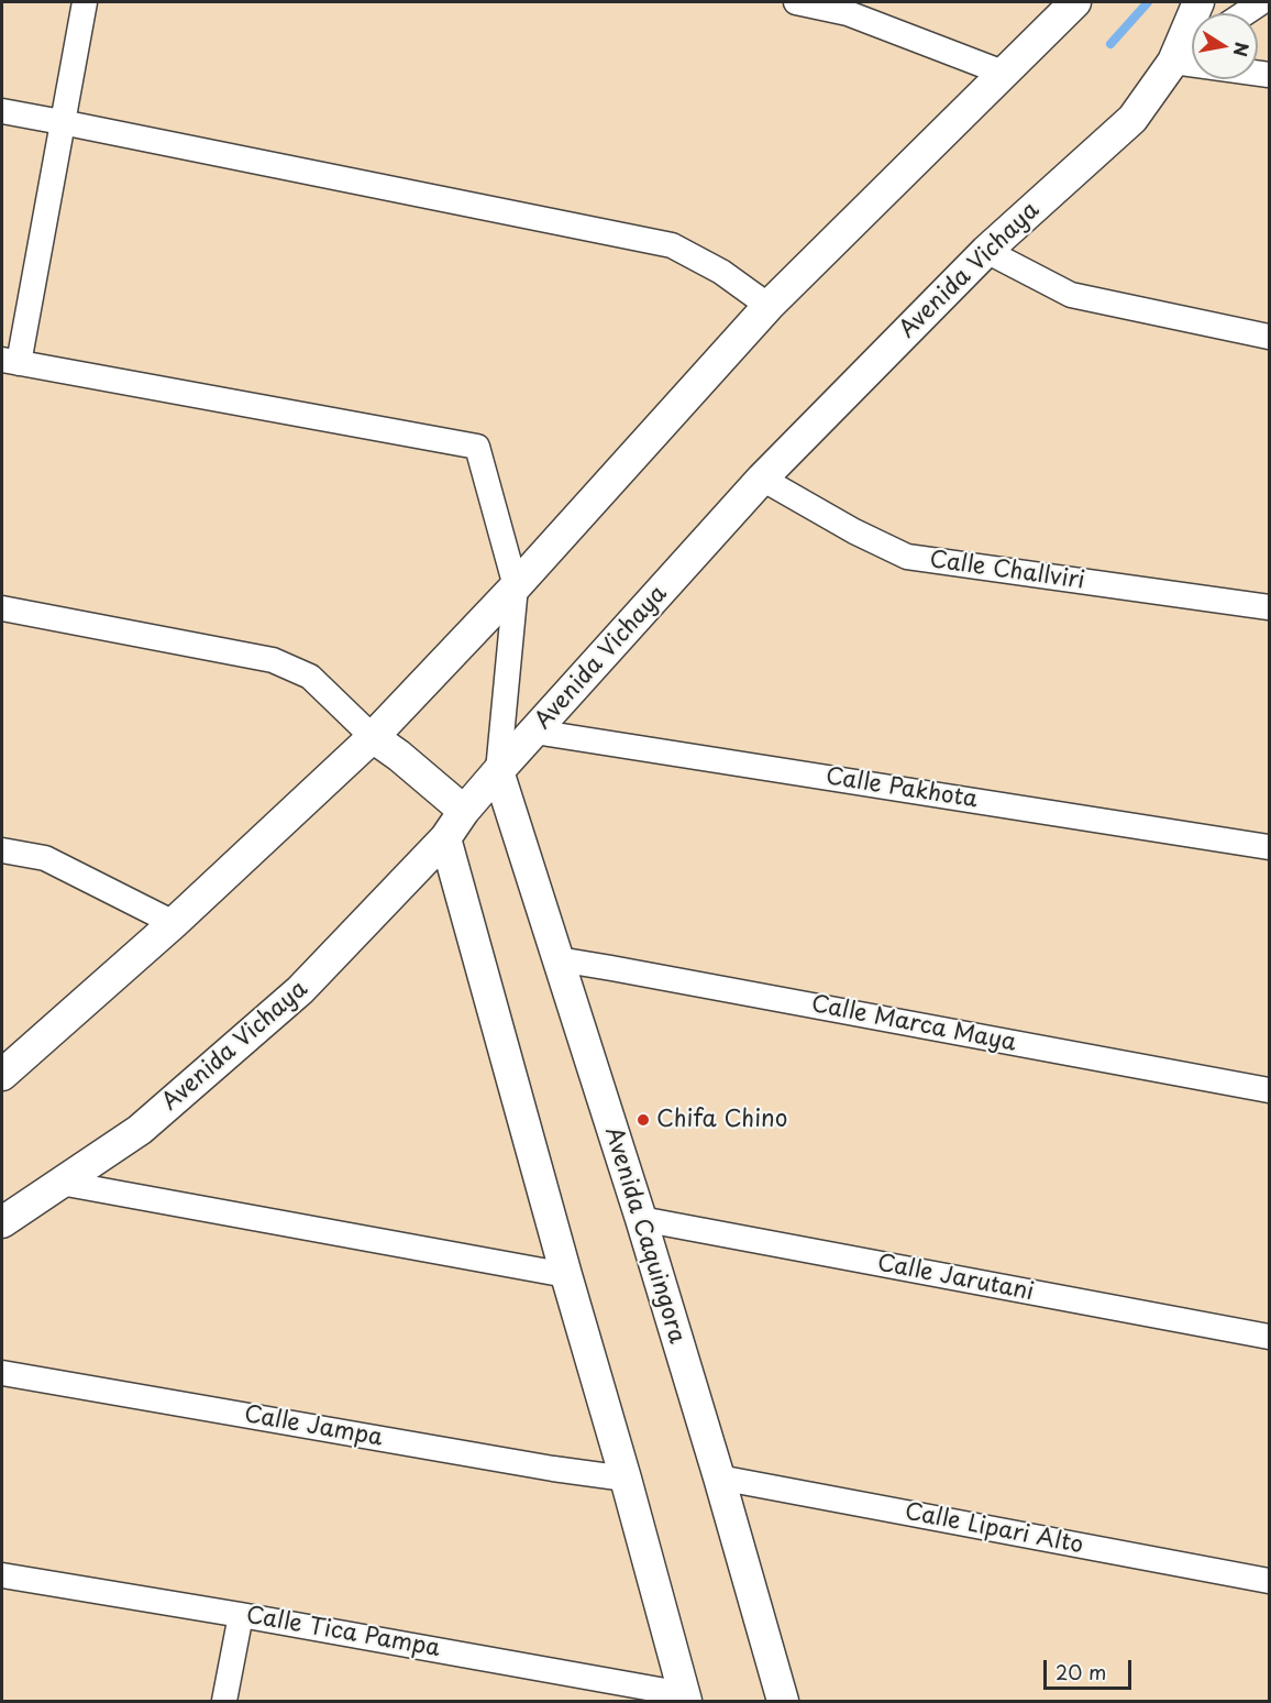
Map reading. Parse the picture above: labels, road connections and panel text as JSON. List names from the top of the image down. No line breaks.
{"streets":{"street":["Avenida Vichaya","Calle Challviri","Calle Pakhota","Calle Marca Maya","Avenida Caquingora","Calle Jarutani","Calle Jampa","Calle Lipari Alto","Calle Tica Pampa"]},"crossings":[["Avenida Vichaya","Calle Challviri"],["Avenida Vichaya","Calle Pakhota"],["Avenida Vichaya","Avenida Caquingora"],["Calle Marca Maya","Avenida Caquingora"],["Avenida Caquingora","Calle Jarutani"],["Avenida Caquingora","Calle Lipari Alto"]],"places":["Chifa Chino"],"scale_bar":"20 m","north":"right"}
